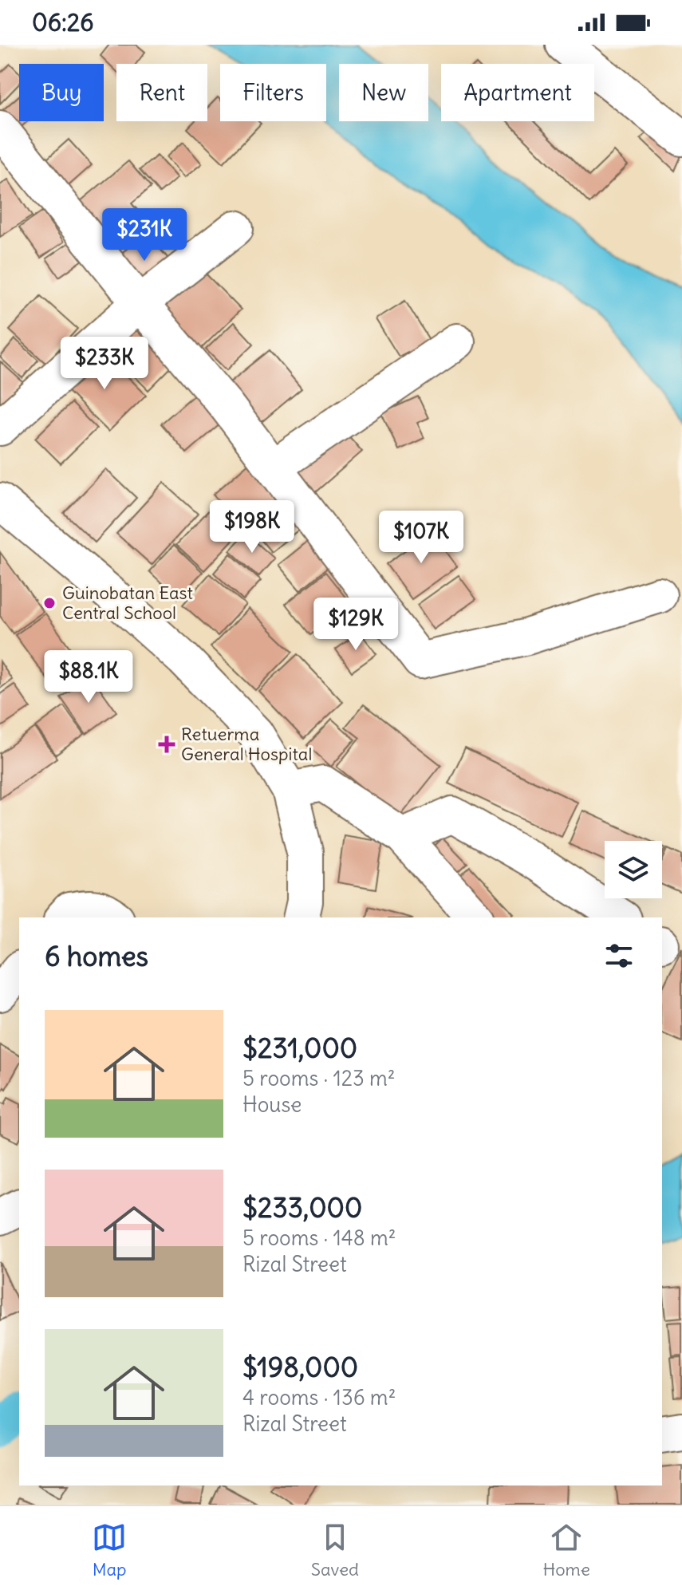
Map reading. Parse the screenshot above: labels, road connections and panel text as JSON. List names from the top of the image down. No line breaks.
{"places":{"other":["Guinobatan East Central School"],"health":["Retuerma General Hospital"]},"page":{"status":"06:26","chip":["Buy","Rent","Filters","New","Apartment"],"price":["$231K","$233K","$198K","$107K","$129K","$88.1K"],"heading":"6 homes","list":[{"name":"$231,000","note":"5 rooms · 123 m² · House"},{"name":"$233,000","note":"5 rooms · 148 m² · Rizal Street"},{"name":"$198,000","note":"4 rooms · 136 m² · Rizal Street"}],"tabs":["Map","Saved","Home"]}}
